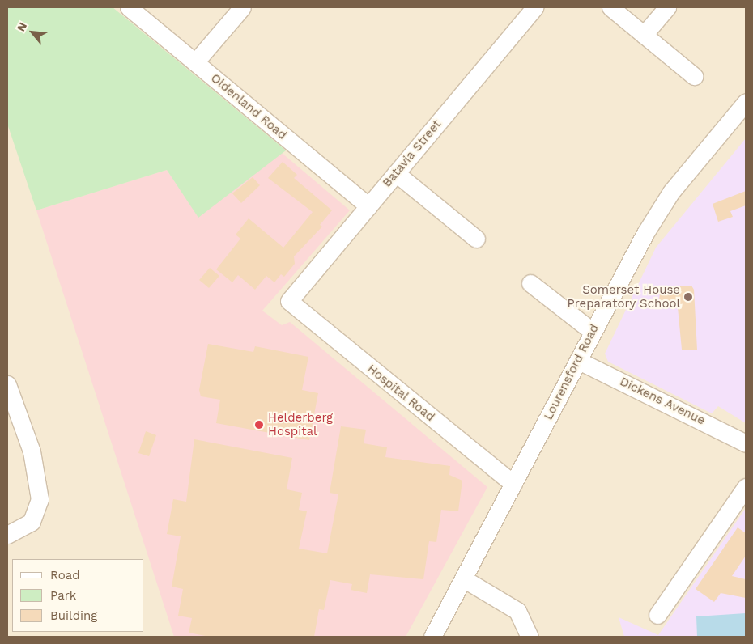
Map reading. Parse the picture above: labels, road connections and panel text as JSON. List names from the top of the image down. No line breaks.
{"streets":{"street":["Oldenland Road","Batavia Street","Lourensford Road","Hospital Road","Dickens Avenue"]},"crossings":[["Oldenland Road","Batavia Street"],["Batavia Street","Hospital Road"],["Lourensford Road","Hospital Road"],["Lourensford Road","Dickens Avenue"]],"places":["Somerset House Preparatory School","Helderberg Hospital"],"legend":["Road","Park","Building"],"north":"top left"}
